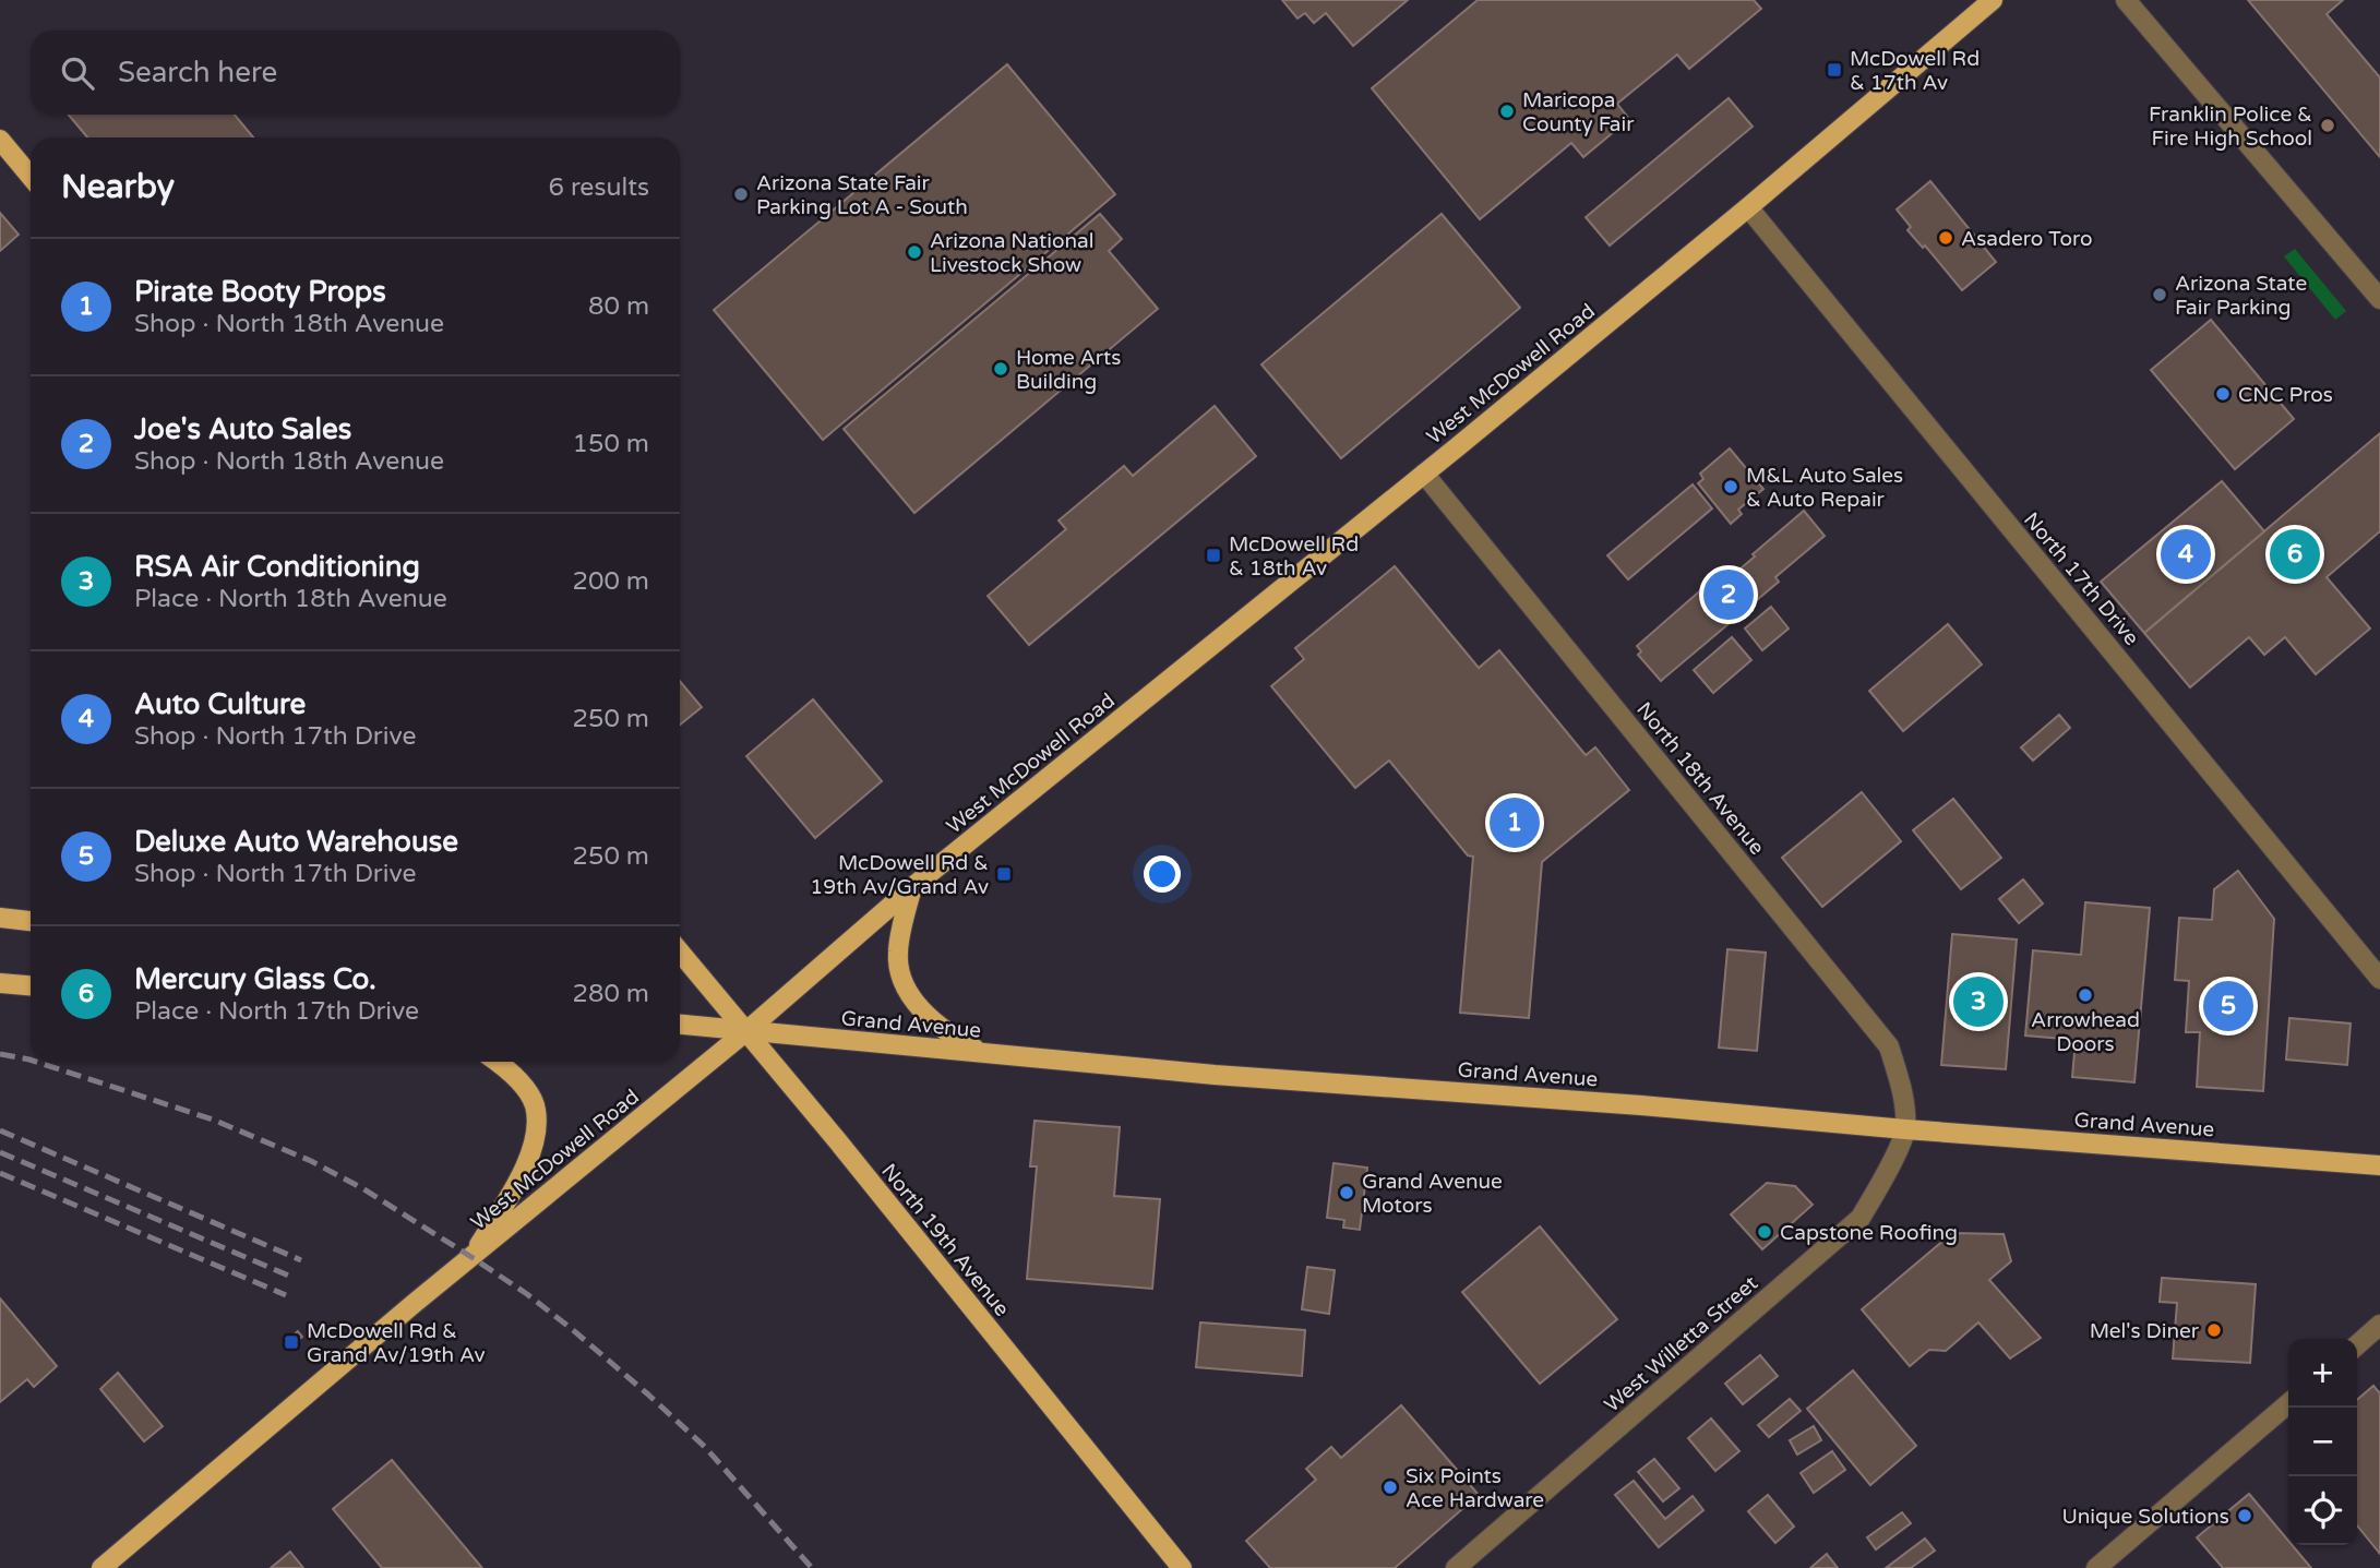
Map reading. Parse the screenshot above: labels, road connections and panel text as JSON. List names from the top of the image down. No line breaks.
{"streets":{"main road":["West McDowell Road","Grand Avenue","North 19th Avenue"],"street":["North 17th Drive","North 18th Avenue","West Willetta Street"]},"crossings":[["West McDowell Road","North 17th Drive"],["West McDowell Road","North 18th Avenue"],["West McDowell Road","Grand Avenue"],["West McDowell Road","North 19th Avenue"],["North 18th Avenue","Grand Avenue"],["North 18th Avenue","West Willetta Street"],["Grand Avenue","North 19th Avenue"],["Grand Avenue","West Willetta Street"]],"places":{"transit":["McDowell Rd & 17th Av","McDowell Rd & 18th Av","McDowell Rd & 19th Av/Grand Av","McDowell Rd & Grand Av/19th Av"],"other":["Maricopa County Fair","Franklin Police & Fire High School","Arizona State Fair Parking Lot A - South","Asadero Toro","Arizona National Livestock Show","Arizona State Fair Parking","Home Arts Building","CNC Pros","M&L Auto Sales & Auto Repair","Arrowhead Doors","Grand Avenue Motors","Capstone Roofing","Mel's Diner","Six Points Ace Hardware","Unique Solutions"]},"page":{"search":"Search here","heading":["Nearby","6 results"],"list":[{"mark":"1","name":"Pirate Booty Props","note":"Shop · North 18th Avenue","value":"80 m"},{"mark":"2","name":"Joe's Auto Sales","note":"Shop · North 18th Avenue","value":"150 m"},{"mark":"3","name":"RSA Air Conditioning","note":"Place · North 18th Avenue","value":"200 m"},{"mark":"4","name":"Auto Culture","note":"Shop · North 17th Drive","value":"250 m"},{"mark":"5","name":"Deluxe Auto Warehouse","note":"Shop · North 17th Drive","value":"250 m"},{"mark":"6","name":"Mercury Glass Co.","note":"Place · North 17th Drive","value":"280 m"}],"pins":["4","6","2","1","3","5"],"map_buttons":["+","−"]}}
